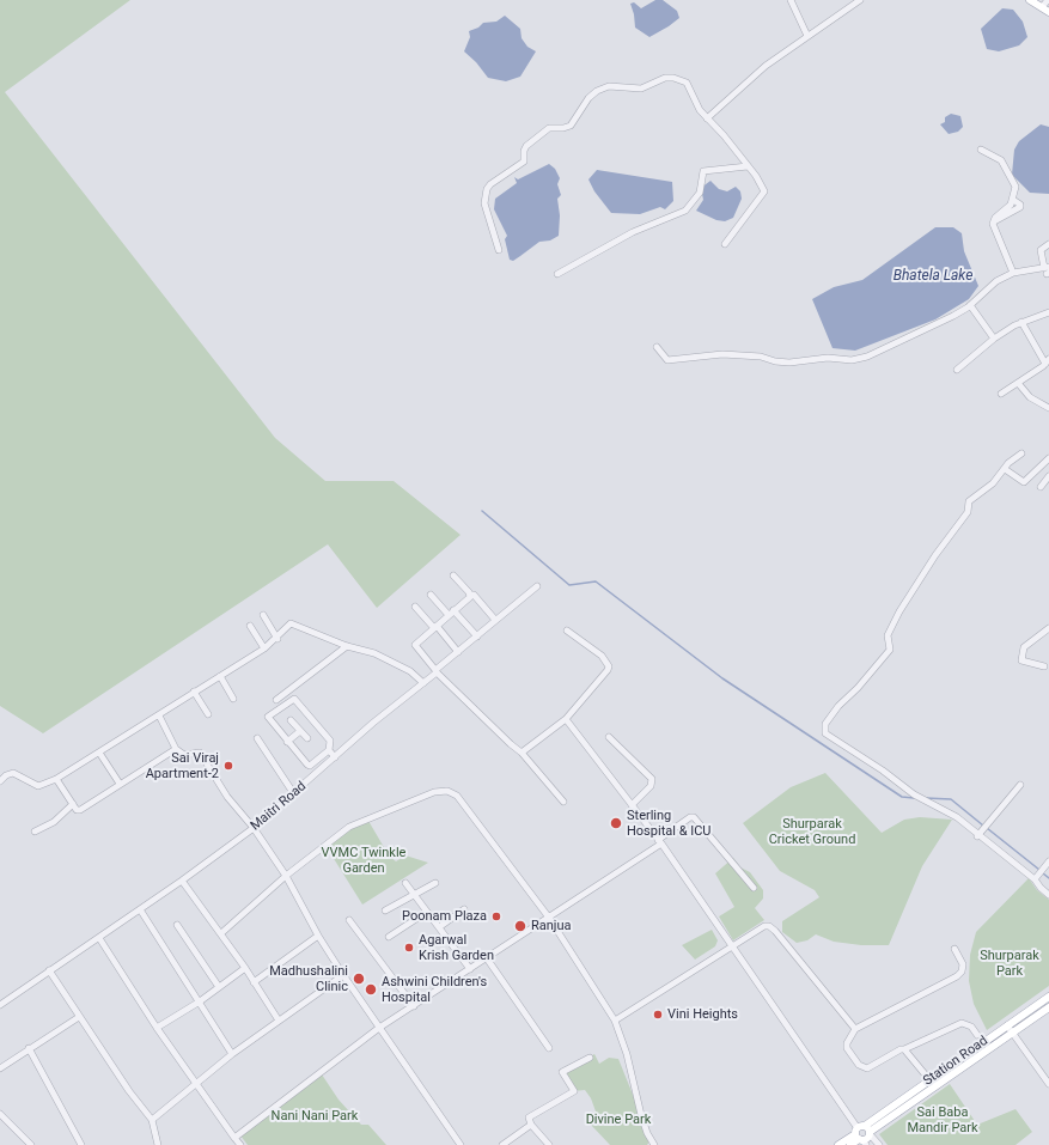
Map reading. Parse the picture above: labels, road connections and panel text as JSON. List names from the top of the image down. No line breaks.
{"streets":{"main road":["Station Road"],"street":["Maitri Road"]},"water":["Bhatela Lake"],"parks":["Shurparak Cricket Ground","VVMC Twinkle Garden","Shurparak Park","Sai Baba Mandir Park","Nani Nani Park","Divine Park"],"places":["Sai Viraj Apartment-2","Sterling Hospital & ICU","Poonam Plaza","Ranjua","Agarwal Krish Garden","Madhushalini Clinic","Ashwini Children's Hospital","Vini Heights"]}
